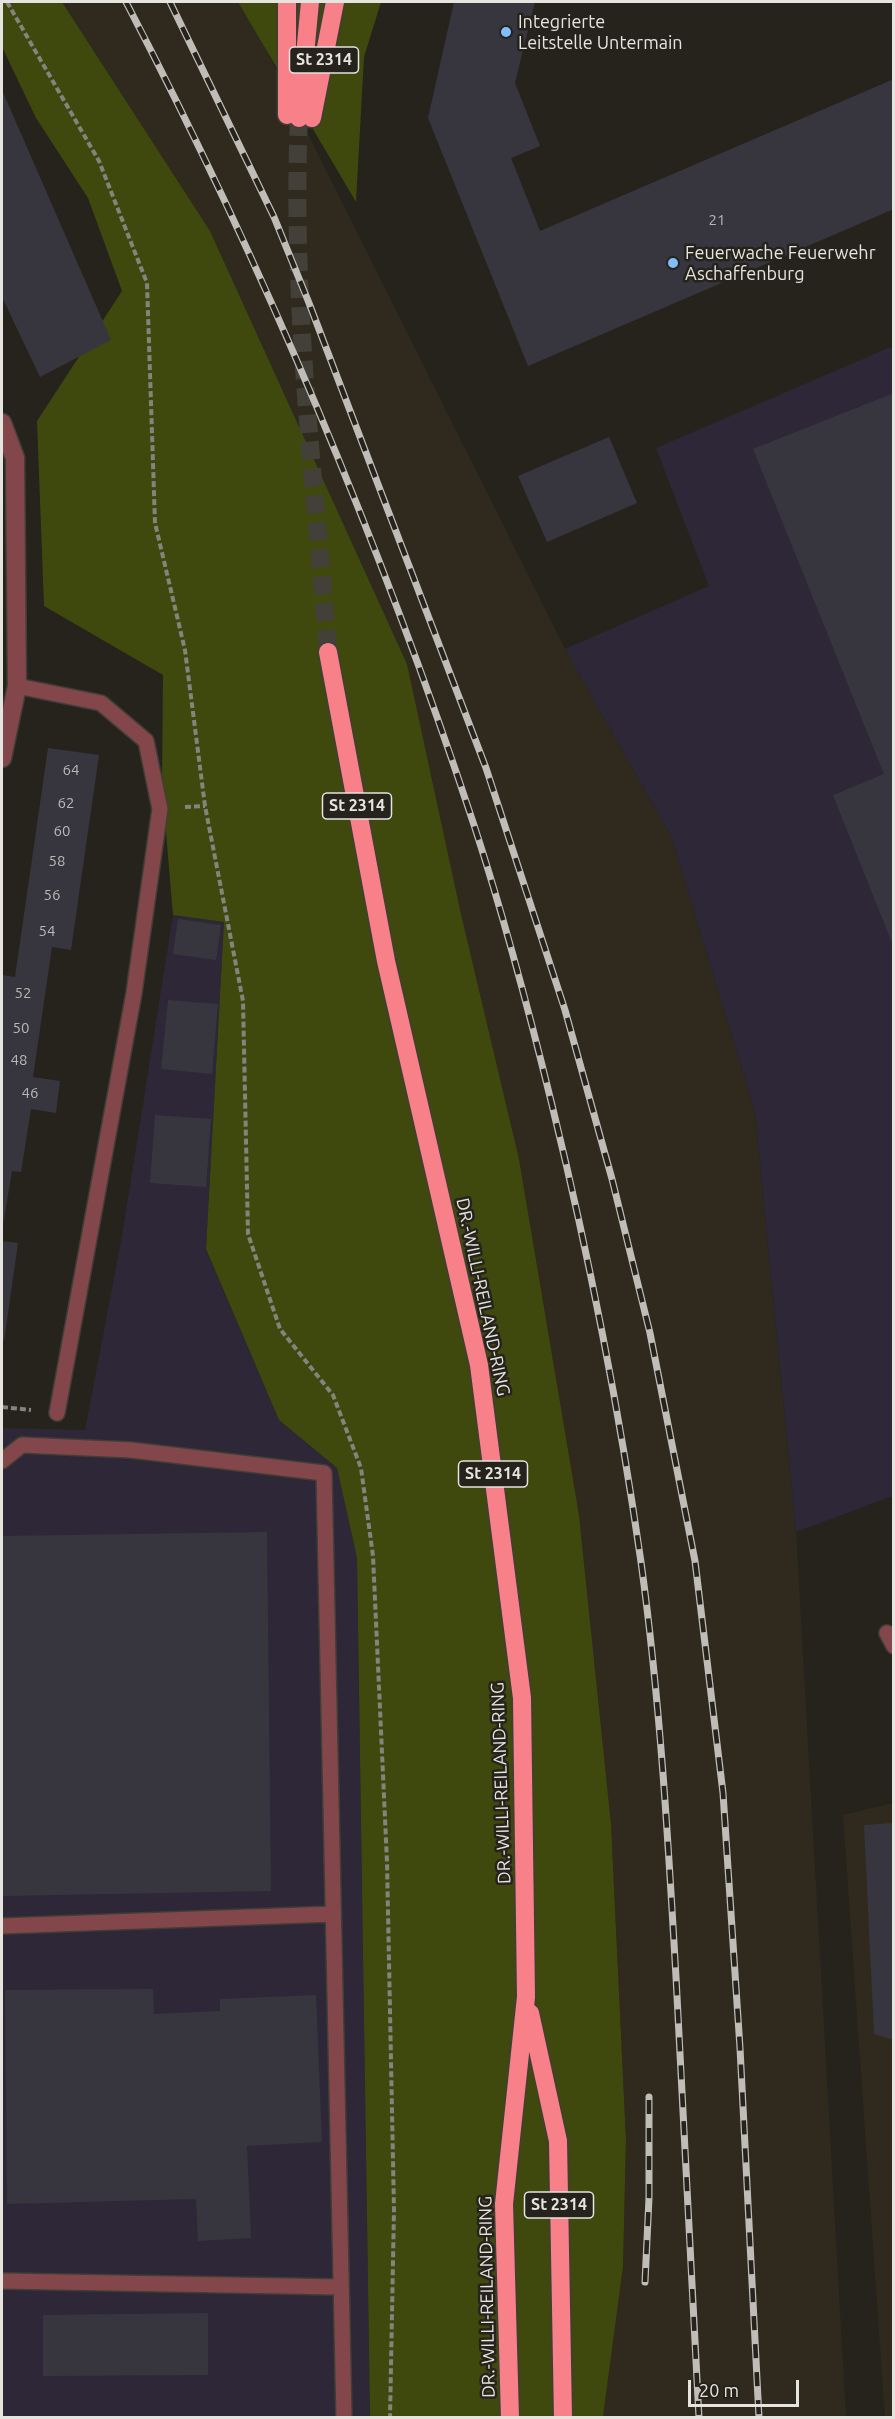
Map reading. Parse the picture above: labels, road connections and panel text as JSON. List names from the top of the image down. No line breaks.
{"streets":{"highway":["St 2314","DR.-WILLI-REILAND-RING"]},"places":["Integrierte Leitstelle Untermain","Feuerwache Feuerwehr Aschaffenburg"],"house_numbers":["21","64","62","60","58","56","54","52","50","48","46"],"scale_bar":"20 m"}
